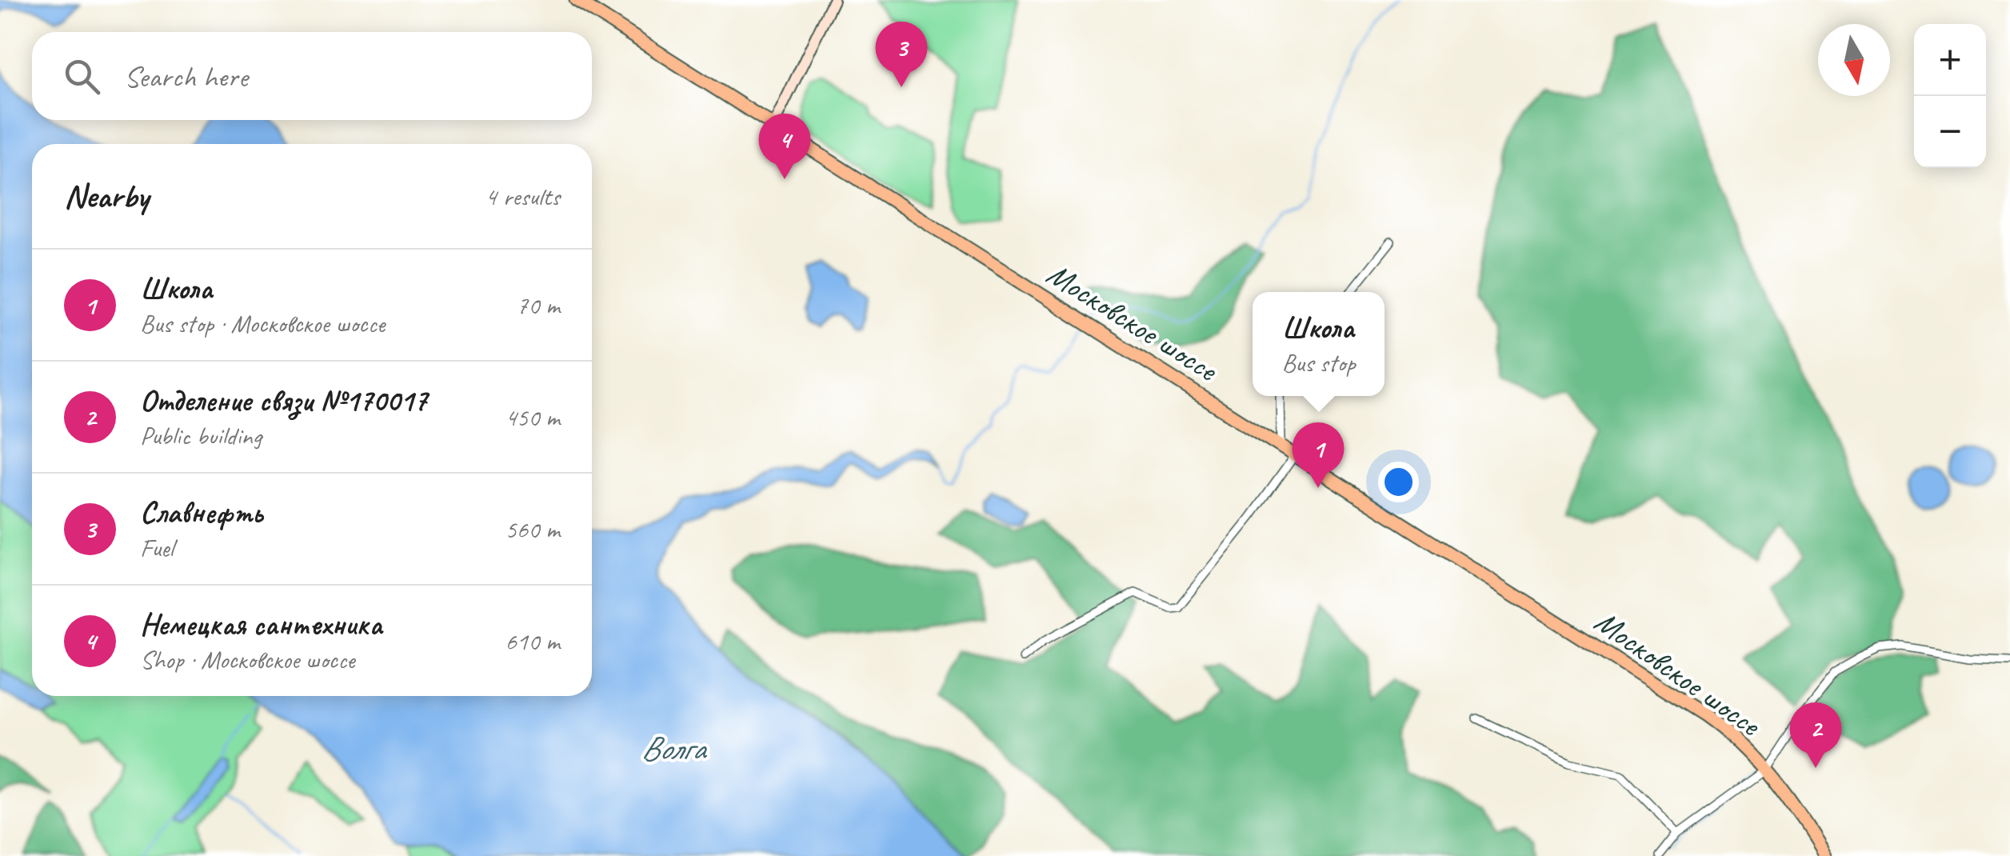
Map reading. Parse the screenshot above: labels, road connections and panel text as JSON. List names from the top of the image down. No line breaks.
{"streets":{"main road":["Московское шоссе"]},"water":["Волга"],"north":"bottom","page":{"pins":["3","4","1","2"],"map_buttons":["+","−"],"search":"Search here","heading":["Nearby","4 results"],"list":[{"mark":"1","name":"Школа","note":"Bus stop · Московское шоссе","value":"70 m"},{"mark":"2","name":"Отделение связи №170017","note":"Public building","value":"450 m"},{"mark":"3","name":"Славнефть","note":"Fuel","value":"560 m"},{"mark":"4","name":"Немецкая сантехника","note":"Shop · Московское шоссе","value":"610 m"}],"popup":["Школа","Bus stop"]}}
